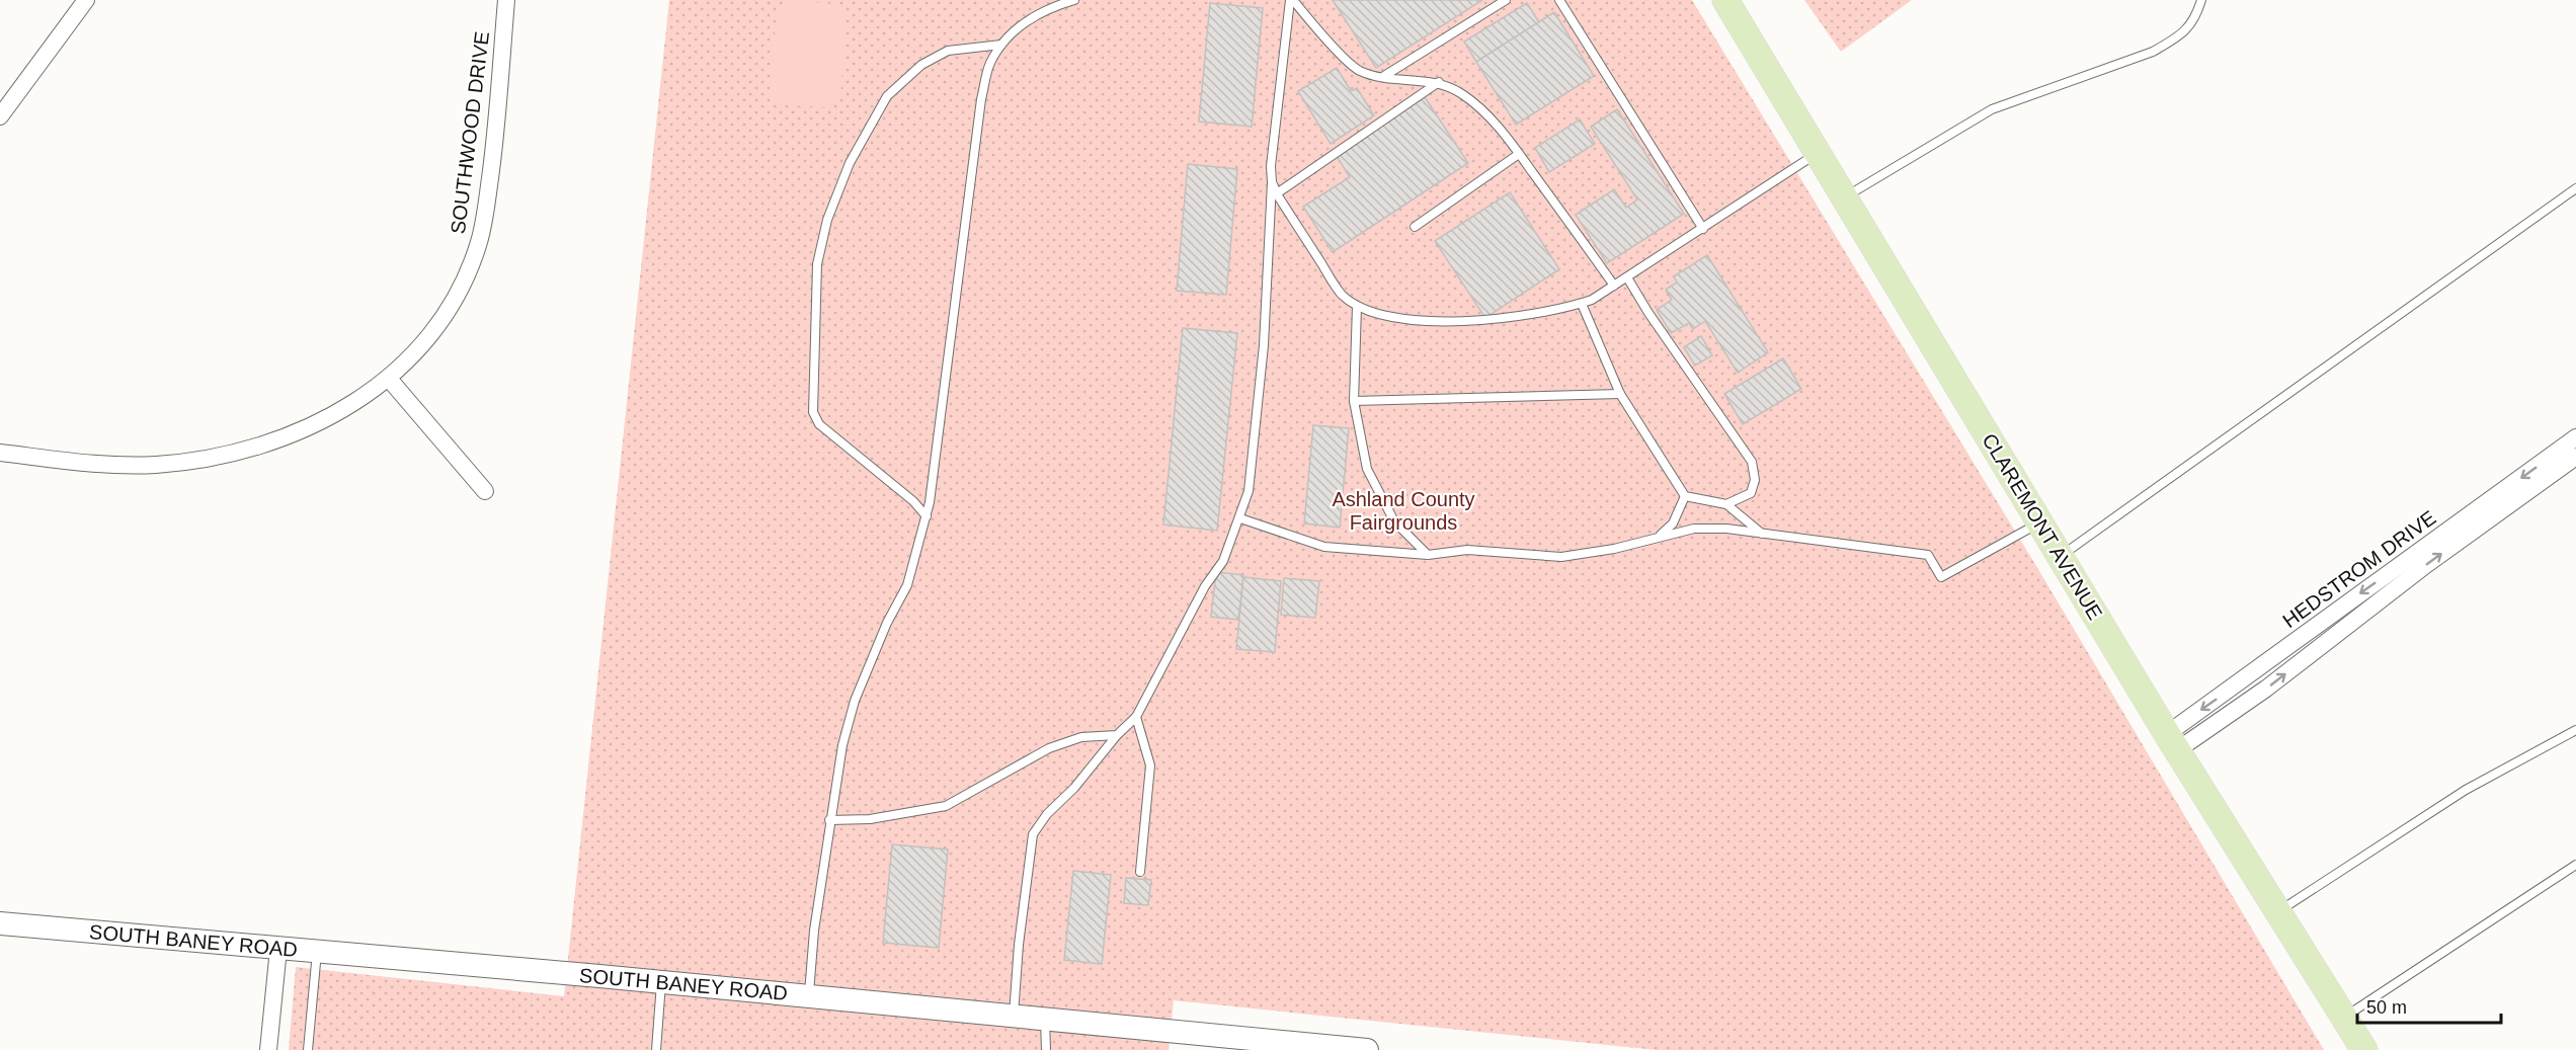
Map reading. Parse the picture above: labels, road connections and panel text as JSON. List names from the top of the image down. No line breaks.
{"streets":{"main road":["CLAREMONT AVENUE"],"street":["SOUTHWOOD DRIVE","HEDSTROM DRIVE","SOUTH BANEY ROAD"]},"crossings":[["CLAREMONT AVENUE","HEDSTROM DRIVE"]],"parks":["Ashland County Fairgrounds"],"scale_bar":"50 m"}
